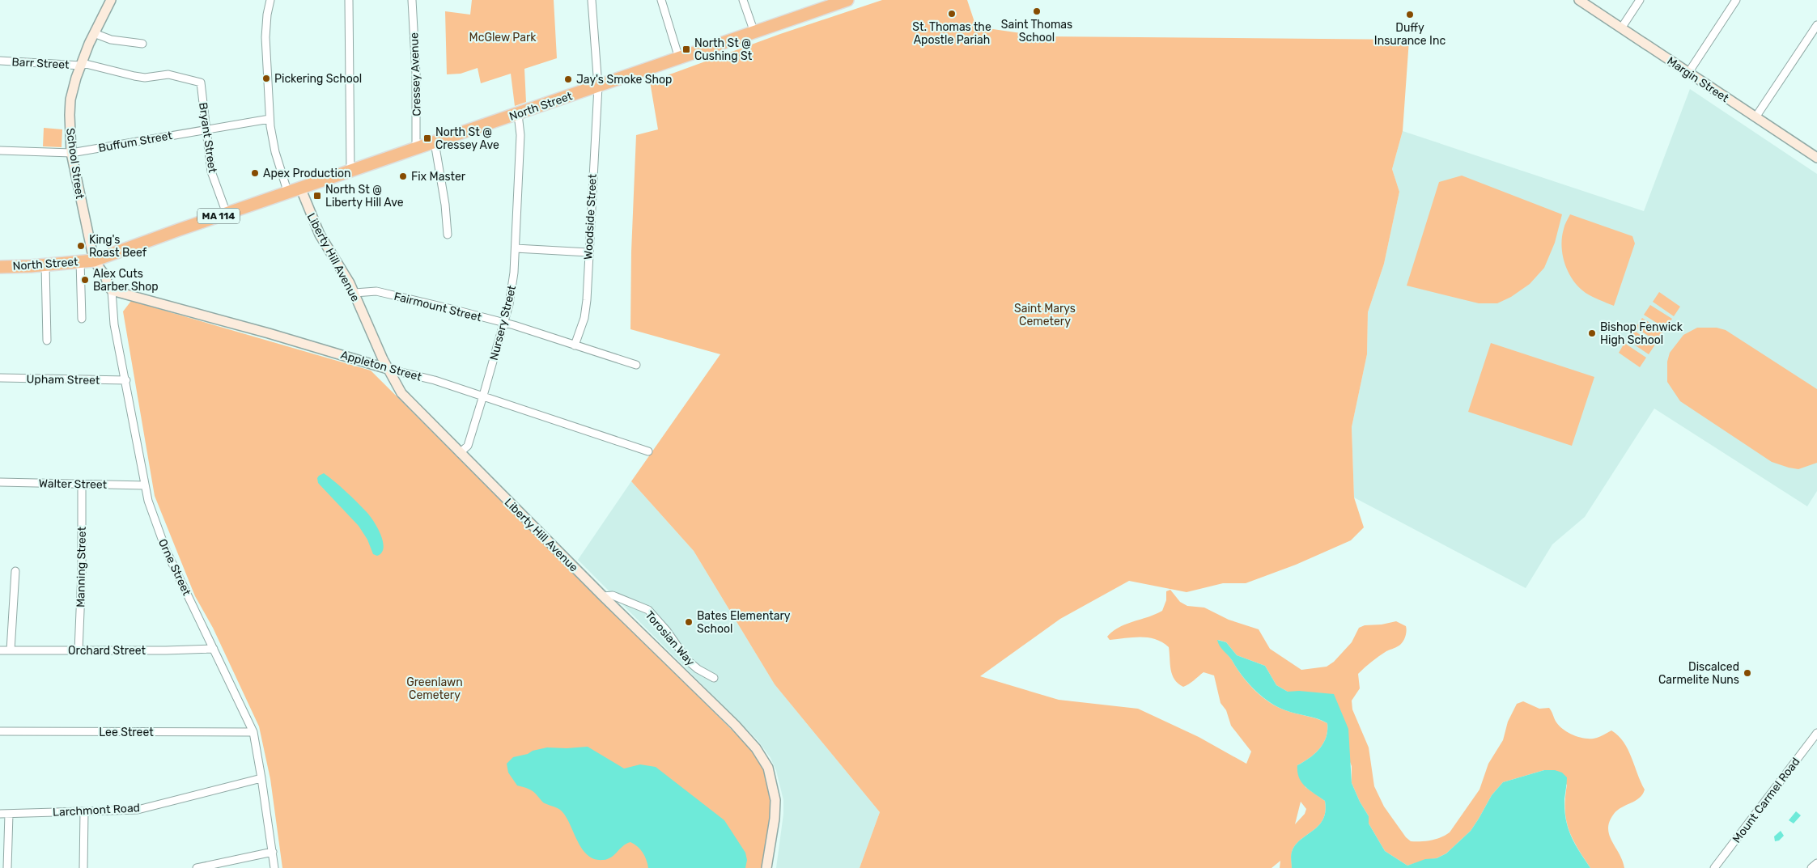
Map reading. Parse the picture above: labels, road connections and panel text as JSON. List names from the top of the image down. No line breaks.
{"streets":{"highway":["North Street","MA 114"],"main road":["Margin Street","School Street","Liberty Hill Avenue","Appleton Street","Orne Street"],"street":["Barr Street","Cressey Avenue","Bryant Street","Buffum Street","Woodside Street","Fairmount Street","Nursery Street","Upham Street","Walter Street","Manning Street","Torosian Way","Orchard Street","Lee Street","Mount Carmel Road","Larchmont Road"]},"crossings":[["Barr Street","Bryant Street"],["Barr Street","School Street"],["Cressey Avenue","North Street"],["North Street","Bryant Street"],["North Street","School Street"],["North Street","Woodside Street"],["North Street","Liberty Hill Avenue"],["North Street","Nursery Street"],["North Street","Orne Street"],["Bryant Street","Buffum Street"],["Buffum Street","School Street"],["School Street","Orne Street"],["Woodside Street","Fairmount Street"],["Liberty Hill Avenue","Fairmount Street"],["Liberty Hill Avenue","Nursery Street"],["Liberty Hill Avenue","Appleton Street"],["Liberty Hill Avenue","Torosian Way"],["Fairmount Street","Nursery Street"],["Nursery Street","Appleton Street"],["Appleton Street","Orne Street"],["Upham Street","Orne Street"],["Walter Street","Manning Street"],["Walter Street","Orne Street"],["Manning Street","Orchard Street"],["Orne Street","Orchard Street"],["Orne Street","Lee Street"],["Orne Street","Larchmont Road"]],"parks":["McGlew Park","Saint Marys Cemetery","Greenlawn Cemetery"],"places":{"other":["Saint Thomas School","St. Thomas the Apostle Pariah","Duffy Insurance Inc","Pickering School","Jay's Smoke Shop","Apex Production","Fix Master","King's Roast Beef","Alex Cuts Barber Shop","Bishop Fenwick High School","Bates Elementary School","Discalced Carmelite Nuns"],"transit":["North St @ Cushing St","North St @ Cressey Ave","North St @ Liberty Hill Ave"]}}
